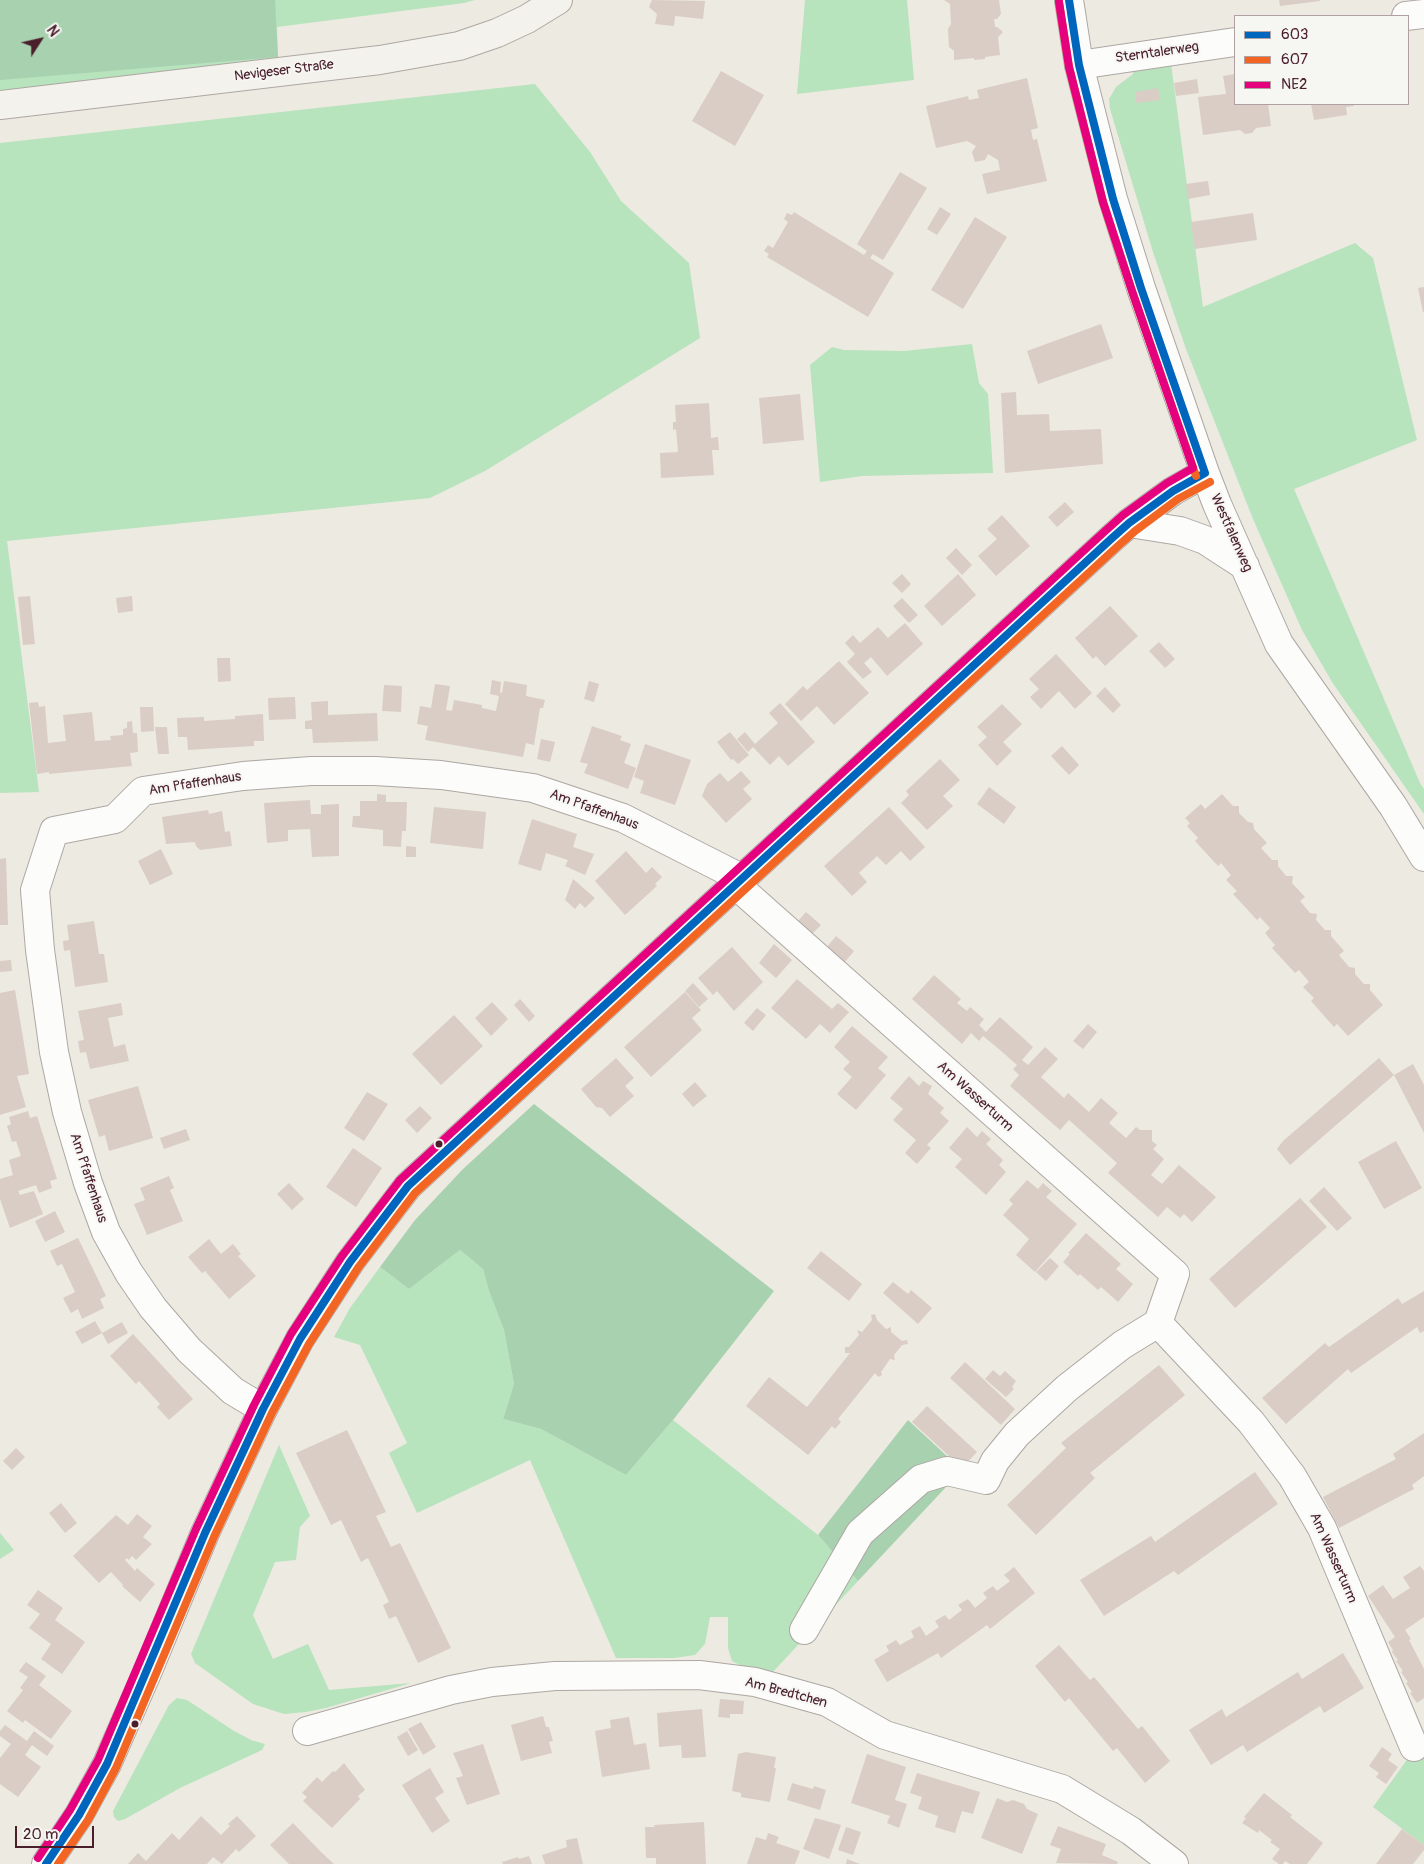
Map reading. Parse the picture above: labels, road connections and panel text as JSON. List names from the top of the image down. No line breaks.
{"streets":{"main road":["Nevigeser Straße"],"street":["Sterntalerweg","Westfalenweg","Am Pfaffenhaus","Am Wasserturm","Am Bredtchen"]},"crossings":[["Sterntalerweg","Westfalenweg"],["Am Pfaffenhaus","Am Wasserturm"]],"lines":["transit line 603","transit line 607","transit line NE2"],"legend":["603","607","NE2"],"scale_bar":"20 m","north":"top right"}
